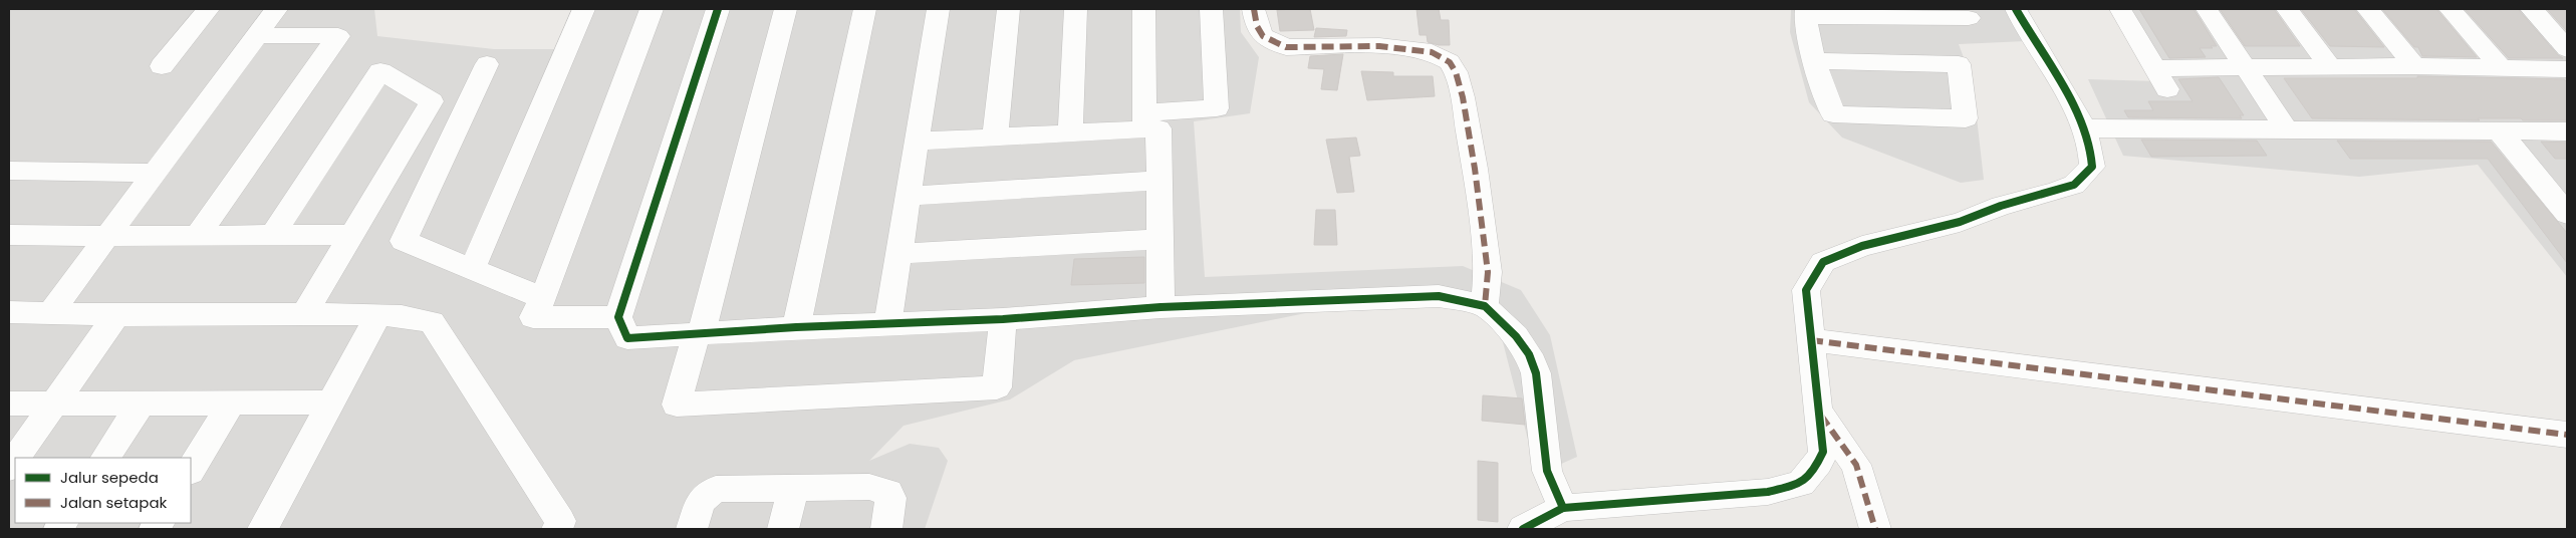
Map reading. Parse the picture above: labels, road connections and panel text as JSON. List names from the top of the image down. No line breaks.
{"legend":["Jalur sepeda","Jalan setapak"]}
